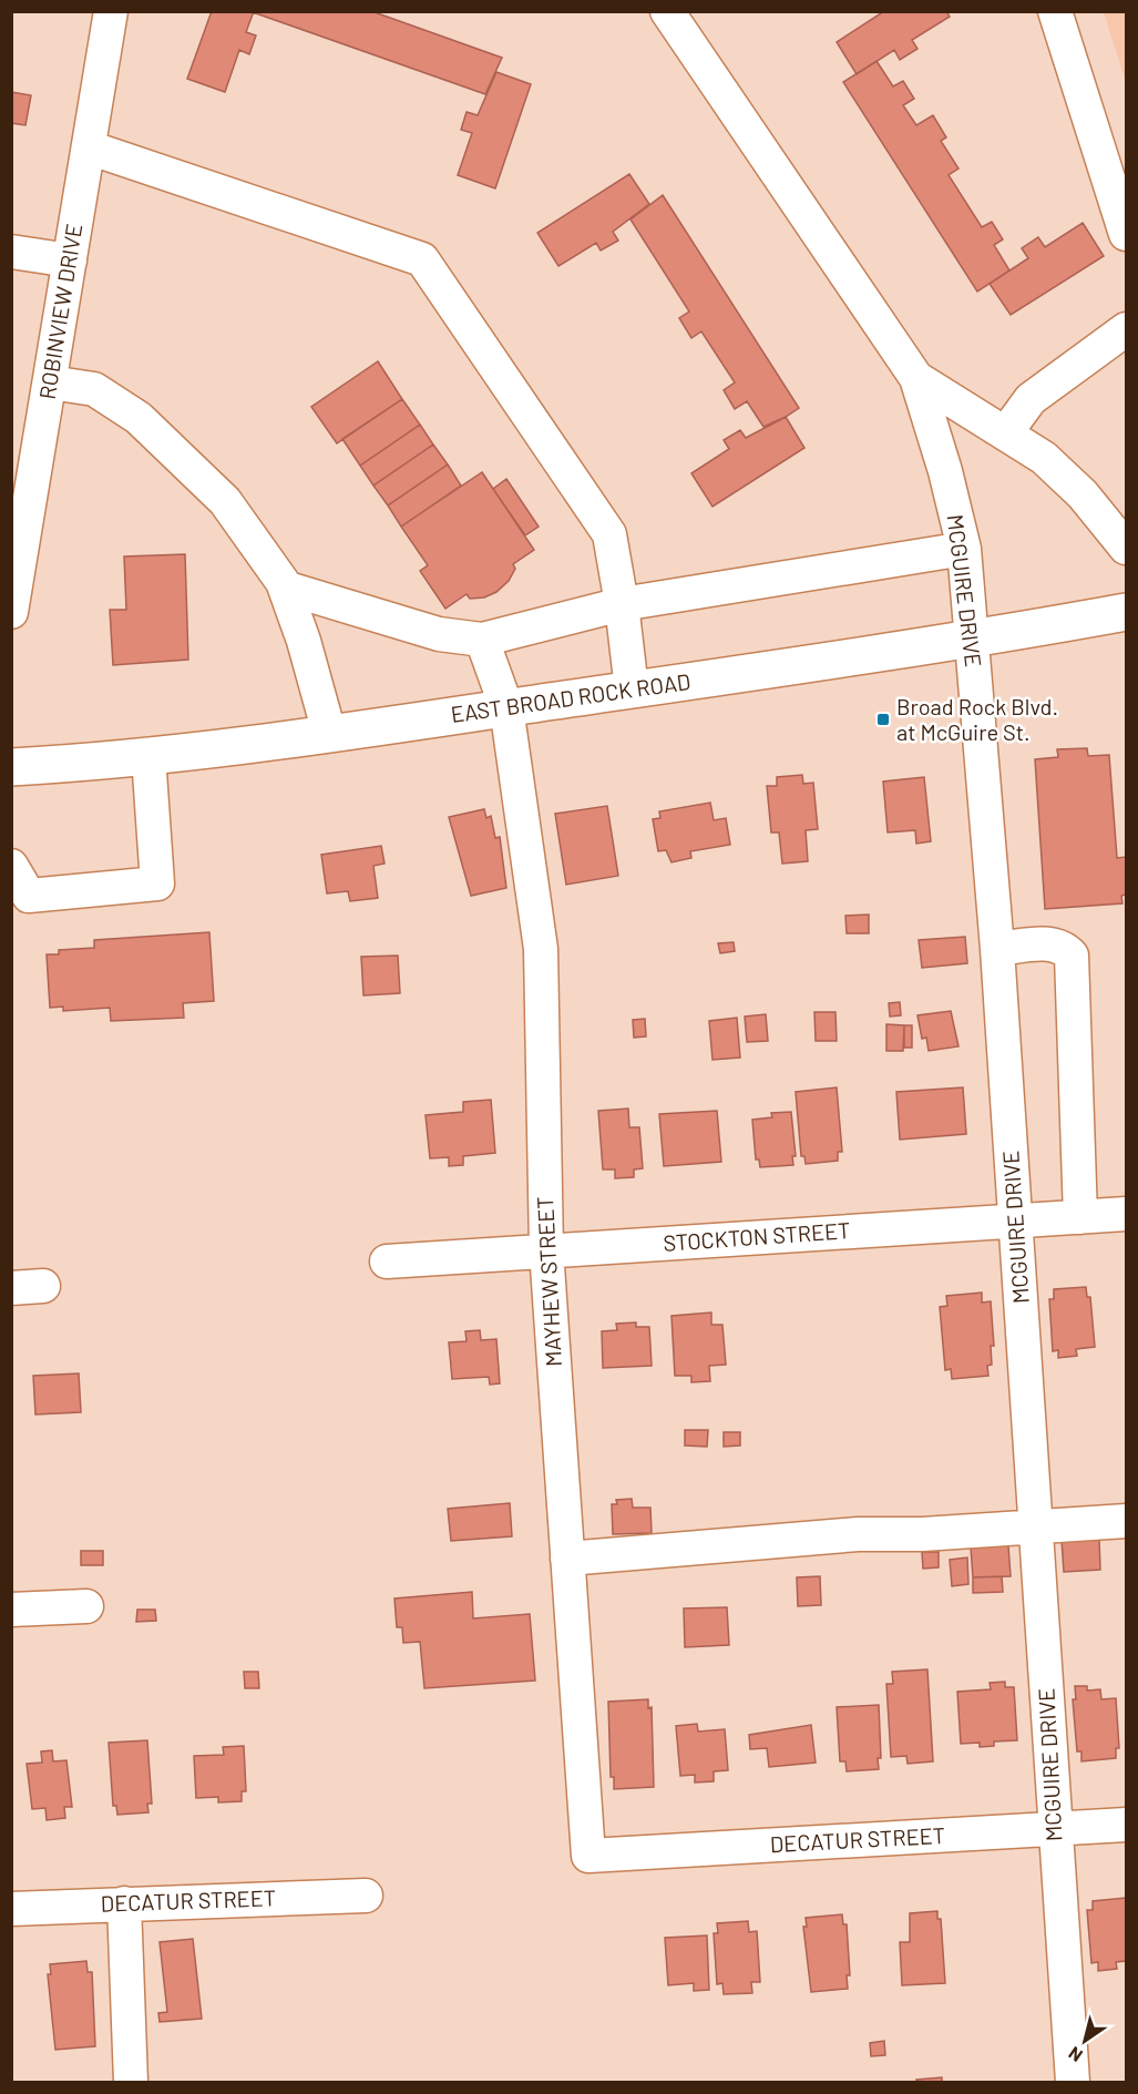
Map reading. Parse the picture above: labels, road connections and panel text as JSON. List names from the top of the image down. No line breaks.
{"streets":{"main road":["EAST BROAD ROCK ROAD"],"street":["ROBINVIEW DRIVE","MCGUIRE DRIVE","STOCKTON STREET","MAYHEW STREET","DECATUR STREET"]},"crossings":[["MCGUIRE DRIVE","EAST BROAD ROCK ROAD"],["MCGUIRE DRIVE","STOCKTON STREET"],["MCGUIRE DRIVE","DECATUR STREET"],["EAST BROAD ROCK ROAD","MAYHEW STREET"],["STOCKTON STREET","MAYHEW STREET"],["MAYHEW STREET","DECATUR STREET"]],"places":{"transit":["Broad Rock Blvd. at McGuire St."]},"north":"bottom left"}
